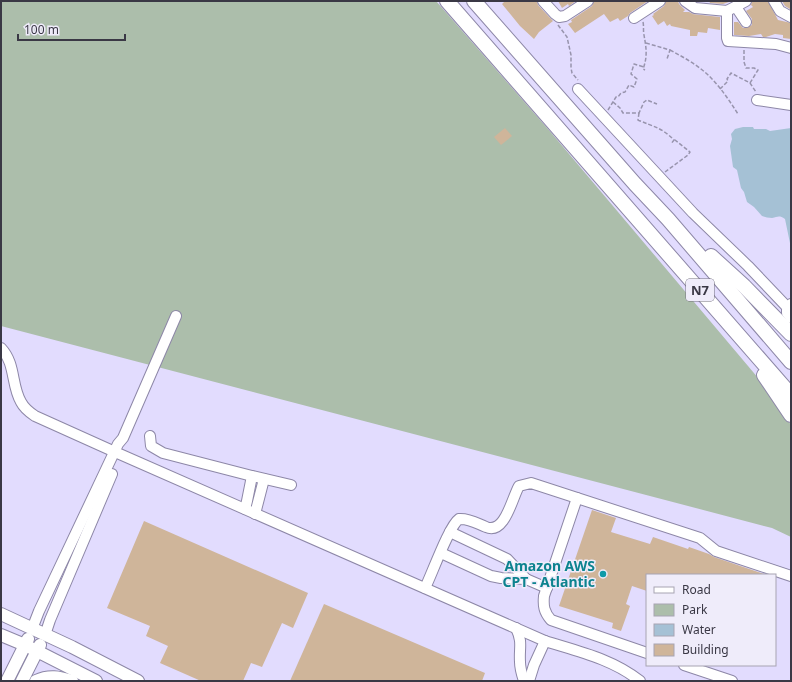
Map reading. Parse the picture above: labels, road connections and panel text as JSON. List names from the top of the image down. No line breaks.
{"streets":{"highway":["N7"]},"places":["Amazon AWS CPT - Atlantic"],"legend":["Road","Park","Water","Building"],"scale_bar":"100 m"}
